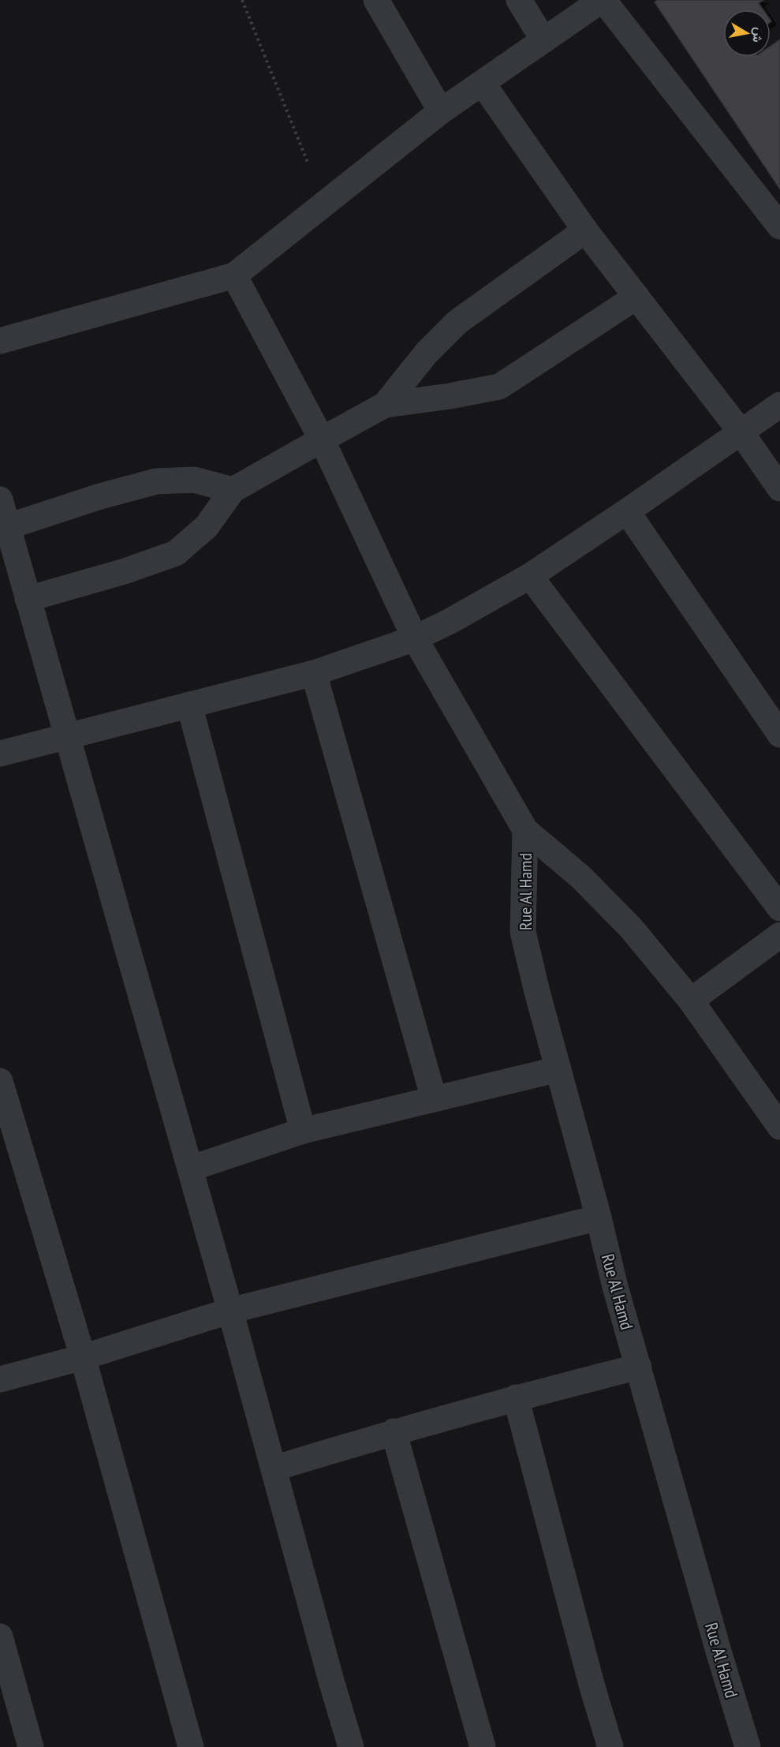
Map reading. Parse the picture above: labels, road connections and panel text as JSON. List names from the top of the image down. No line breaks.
{"streets":{"street":["Rue Al Hamd"]},"north":"right"}
